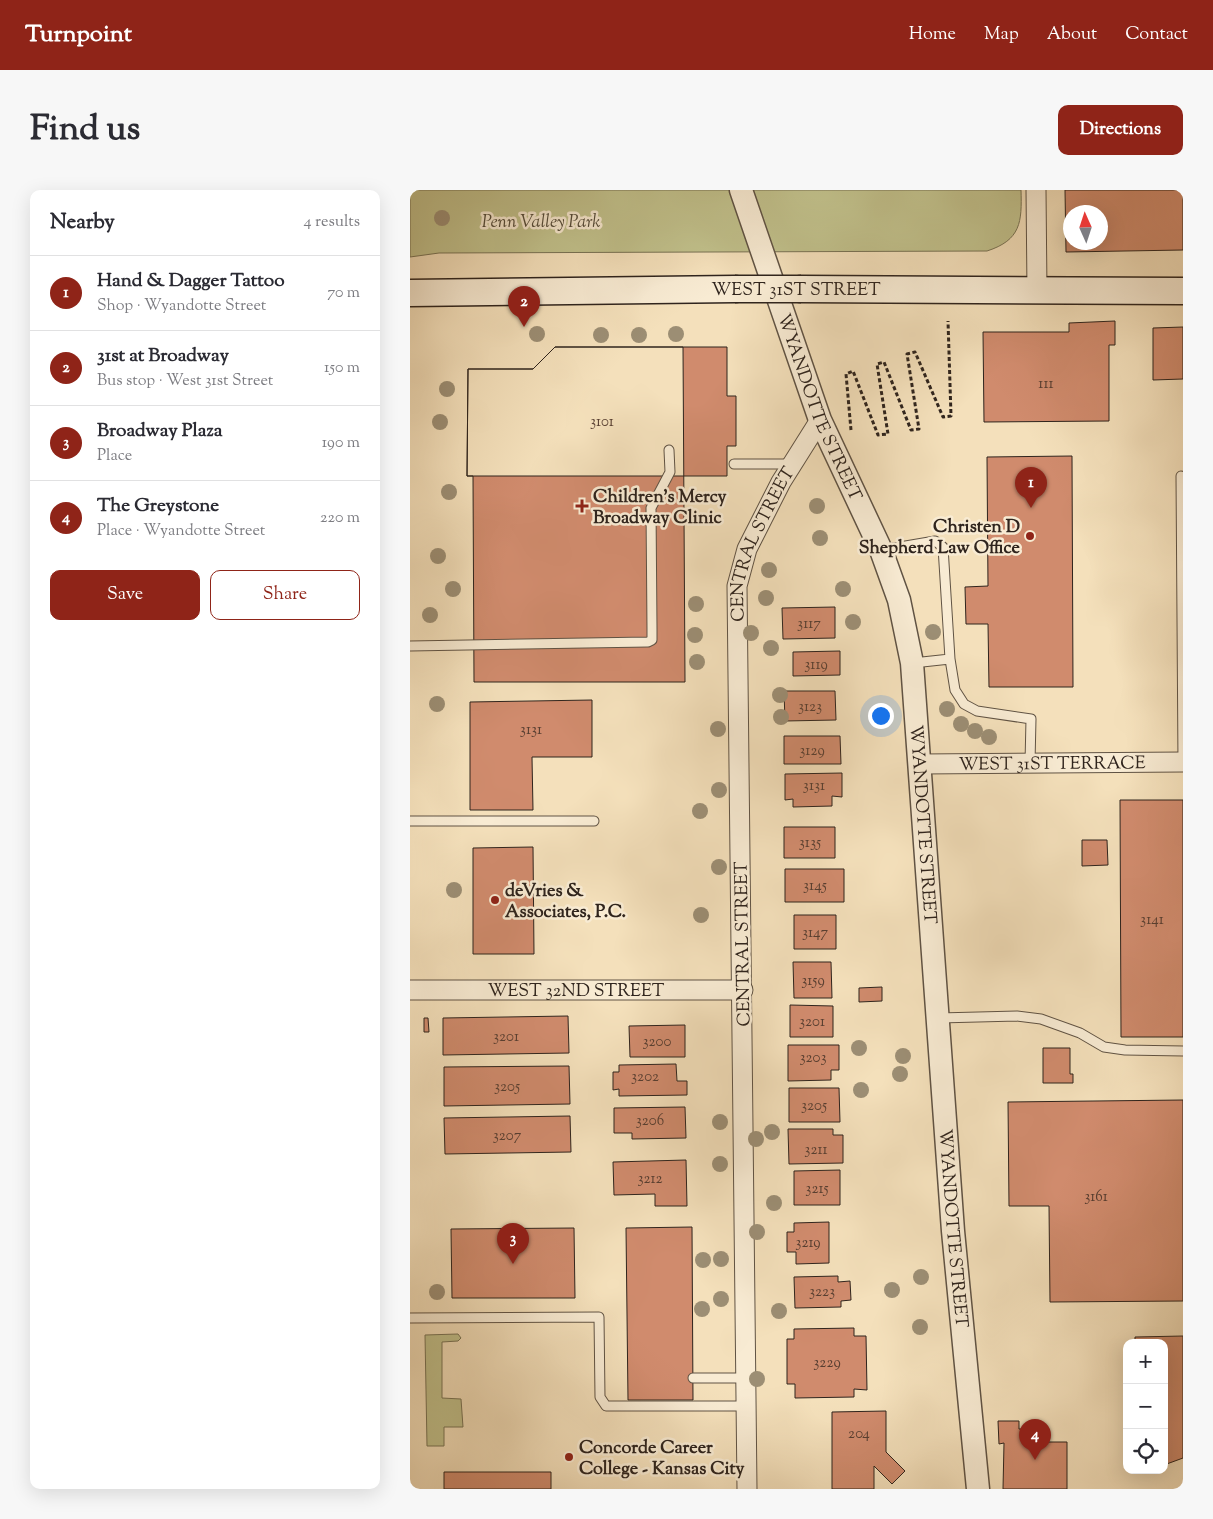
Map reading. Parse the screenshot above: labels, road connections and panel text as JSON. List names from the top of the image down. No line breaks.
{"streets":{"main road":["WEST 31ST STREET"],"street":["WYANDOTTE STREET","CENTRAL STREET","WEST 31ST TERRACE","WEST 32ND STREET"]},"crossings":[["WYANDOTTE STREET","CENTRAL STREET"],["WYANDOTTE STREET","WEST 31ST TERRACE"],["CENTRAL STREET","WEST 32ND STREET"]],"parks":["Penn Valley Park"],"places":{"health":["Children's Mercy Broadway Clinic"],"other":["Christen D Shepherd Law Office","deVries & Associates, P.C.","Concorde Career College - Kansas City"]},"house_numbers":["111","3101","3117","3119","3123","3131","3129","3131","3135","3145","3141","3147","3159","3201","3201","3200","3203","3202","3205","3205","3206","3207","3211","3212","3215","3161","3219","3223","3229","204"],"north":"top","page":{"header":"Turnpoint","nav":["Home","Map","About","Contact"],"title":"Find us","buttons":["Directions",["Save","Share"]],"heading":["Nearby","4 results"],"list":[{"mark":"1","name":"Hand & Dagger Tattoo","note":"Shop · Wyandotte Street","value":"70 m"},{"mark":"2","name":"31st at Broadway","note":"Bus stop · West 31st Street","value":"150 m"},{"mark":"3","name":"Broadway Plaza","note":"Place","value":"190 m"},{"mark":"4","name":"The Greystone","note":"Place · Wyandotte Street","value":"220 m"}],"pins":["2","1","3","4"],"map_buttons":["+","−"]}}
